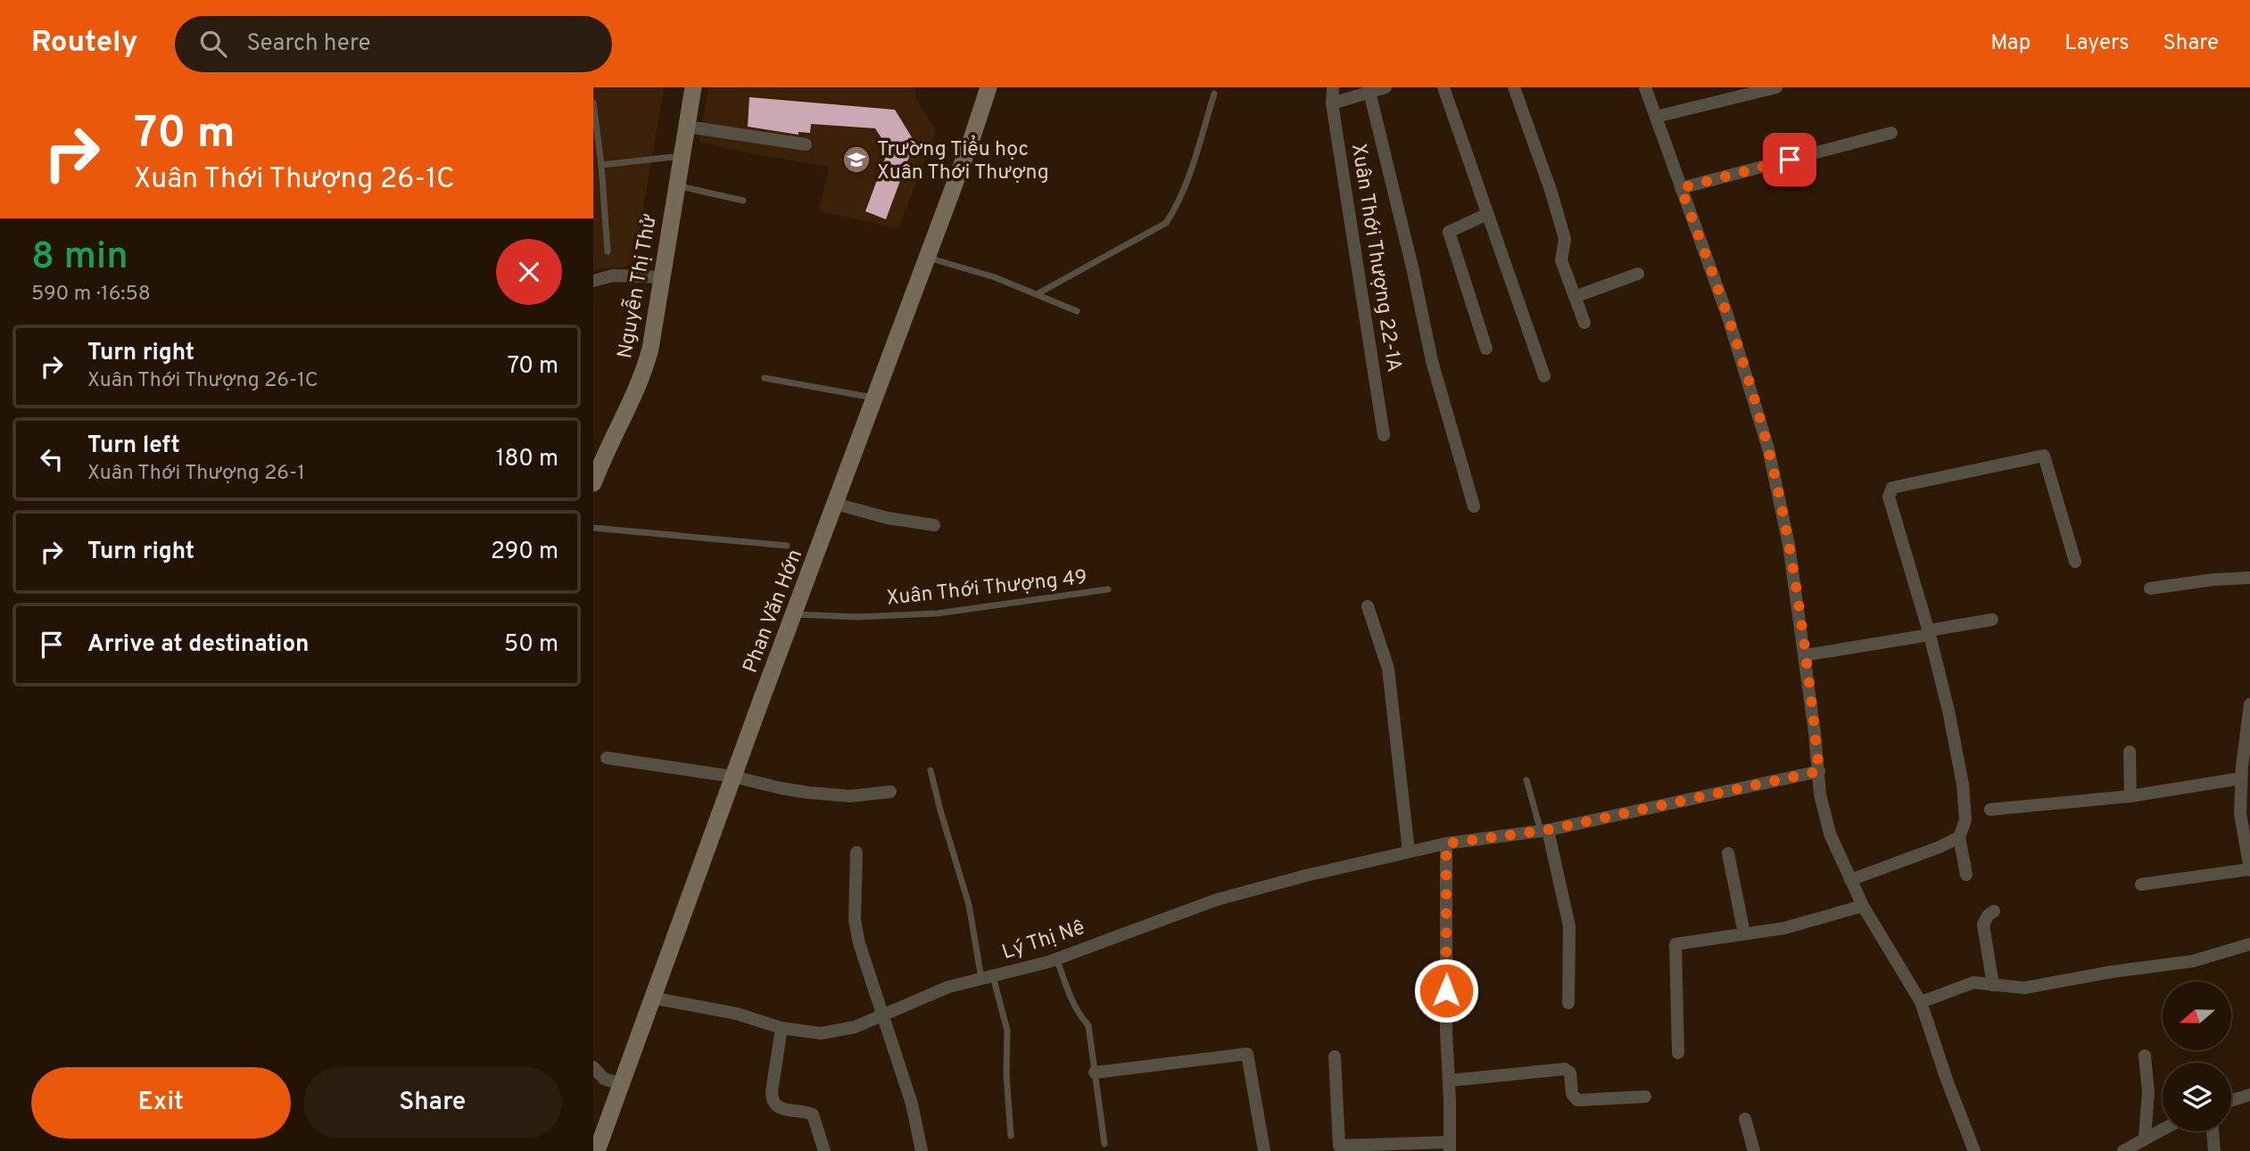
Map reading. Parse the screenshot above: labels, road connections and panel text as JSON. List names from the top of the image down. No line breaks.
{"streets":{"main road":["Nguyễn Thị Thử","Phan Văn Hớn"],"street":["Xuân Thới Thượng 22-1A","Lý Thị Nê"],"lane":["Xuân Thới Thượng 49"]},"crossings":[["Xuân Thới Thượng 49","Phan Văn Hớn"],["Phan Văn Hớn","Lý Thị Nê"]],"places":{"school or university":["Trường Tiểu học Xuân Thới Thượng"]},"north":"left","page":{"header":"Routely","search":"Search here","nav":["Map","Layers","Share"],"turn":["70 m","Xuân Thới Thượng 26-1C"],"heading":["8 min","590 m · 16:58"],"list":[{"name":"Turn right","note":"Xuân Thới Thượng 26-1C","value":"70 m"},{"name":"Turn left","note":"Xuân Thới Thượng 26-1","value":"180 m"},{"name":"Turn right","value":"290 m"},{"name":"Arrive at destination","value":"50 m"}],"buttons":["Exit","Share"]}}
